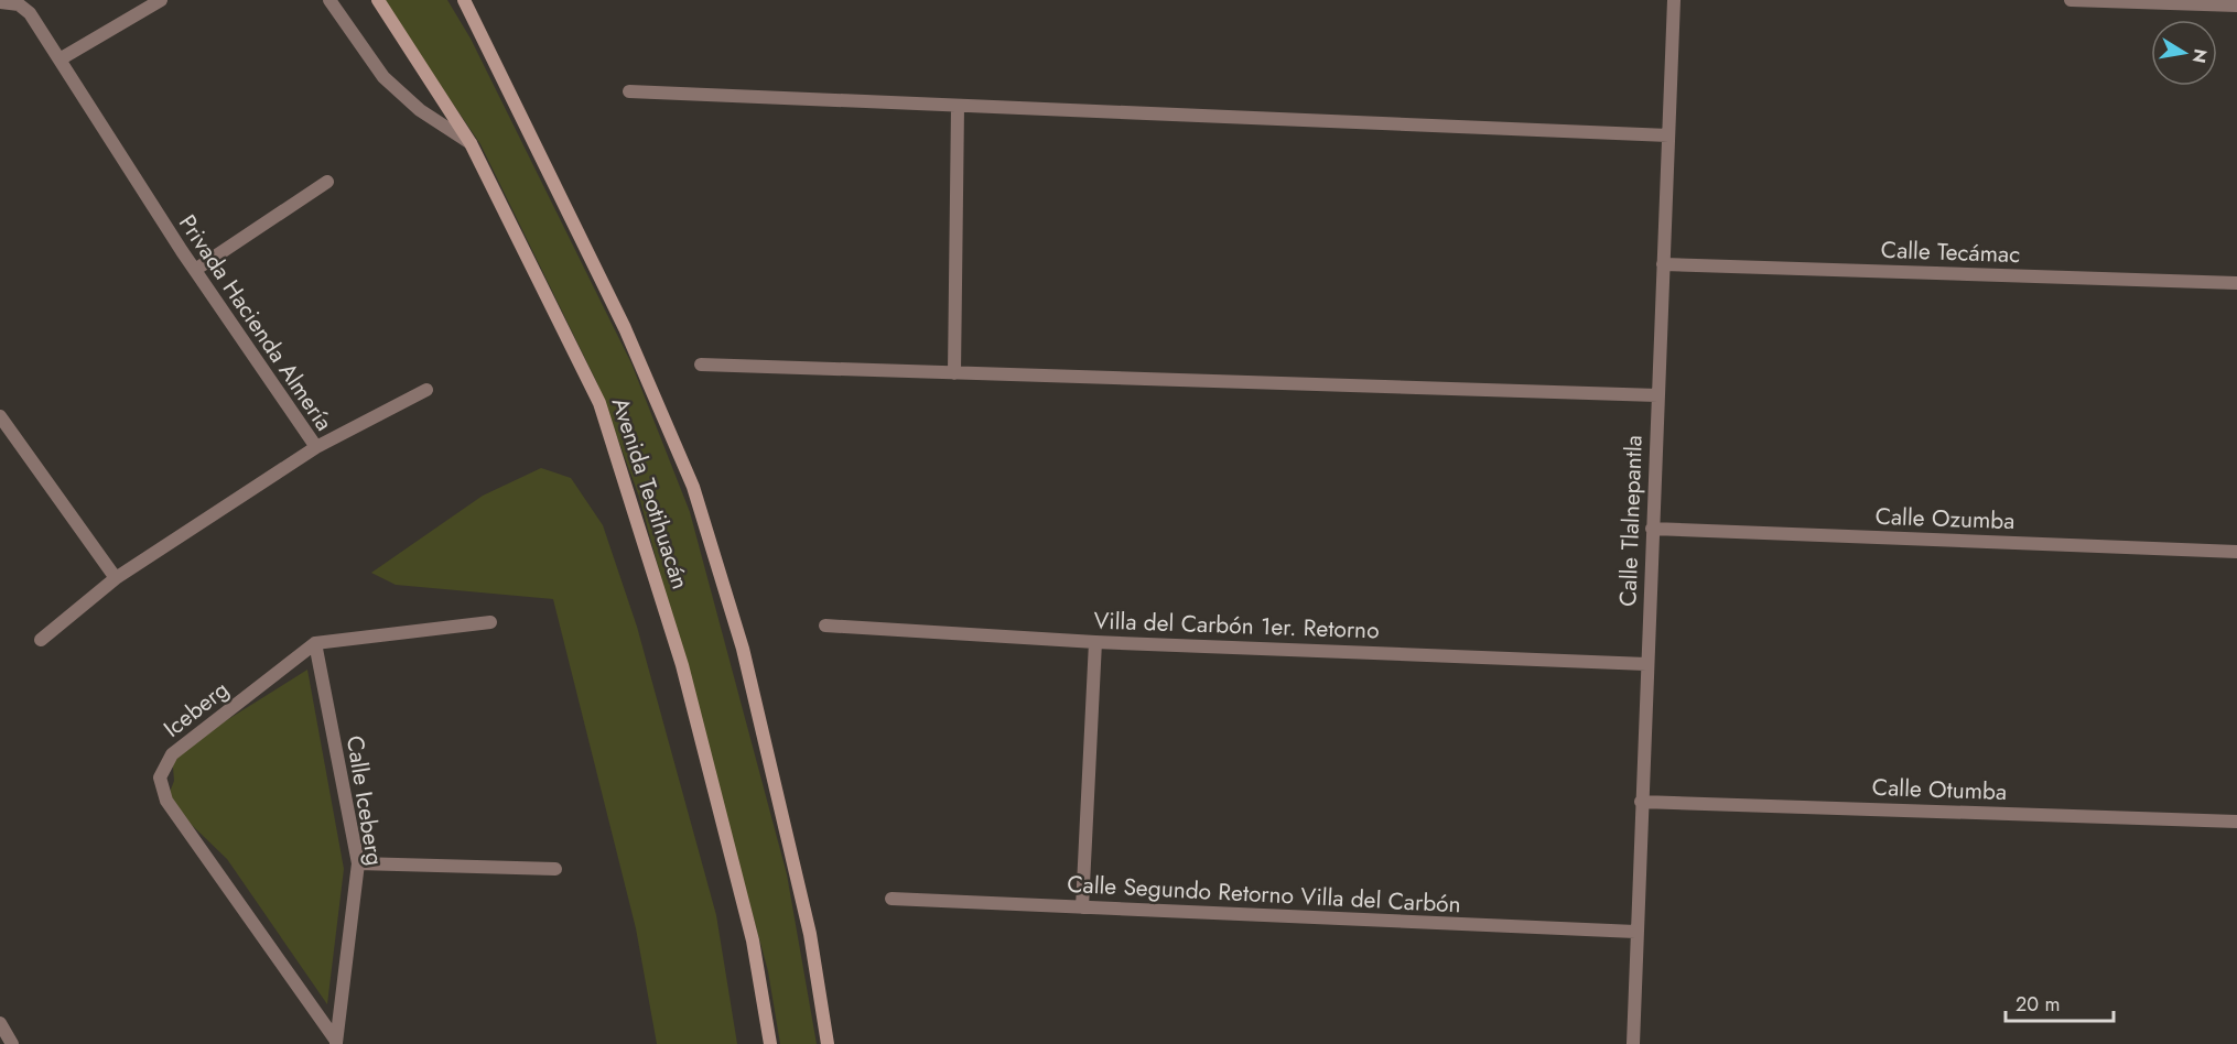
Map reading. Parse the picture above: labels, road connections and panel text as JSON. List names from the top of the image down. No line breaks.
{"streets":{"main road":["Avenida Teotihuacán"],"street":["Calle Tecámac","Privada Hacienda Almería","Calle Ozumba","Calle Tlalnepantla","Villa del Carbón 1er. Retorno","Iceberg","Calle Otumba","Calle Iceberg","Calle Segundo Retorno Villa del Carbón"]},"crossings":[["Calle Tecámac","Calle Tlalnepantla"],["Calle Ozumba","Calle Tlalnepantla"],["Calle Tlalnepantla","Villa del Carbón 1er. Retorno"],["Calle Tlalnepantla","Calle Otumba"],["Calle Tlalnepantla","Calle Segundo Retorno Villa del Carbón"],["Iceberg","Calle Iceberg"]],"scale_bar":"20 m","north":"right"}
